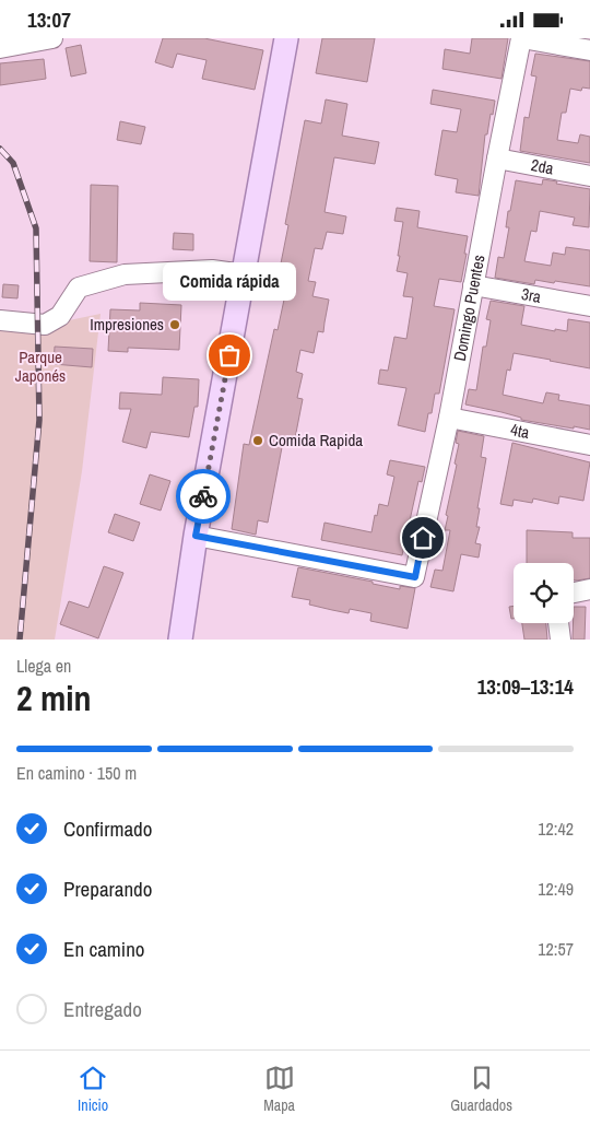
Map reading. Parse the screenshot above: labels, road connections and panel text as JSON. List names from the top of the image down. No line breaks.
{"streets":{"street":["2da","3ra","Domingo Puentes","4ta"]},"crossings":[["2da","Domingo Puentes"],["3ra","Domingo Puentes"],["Domingo Puentes","4ta"]],"parks":["Parque Japonés"],"places":["Impresiones","Comida rápida","Comida Rapida"],"page":{"status":"13:07","bubble":"Comida rápida","heading":["2 min","Llega en","13:09–13:14"],"bar":"En camino · 150 m","list":[["Confirmado","12:42"],["Preparando","12:49"],["En camino","12:57"],"Entregado"],"tabs":["Inicio","Mapa","Guardados"]}}
